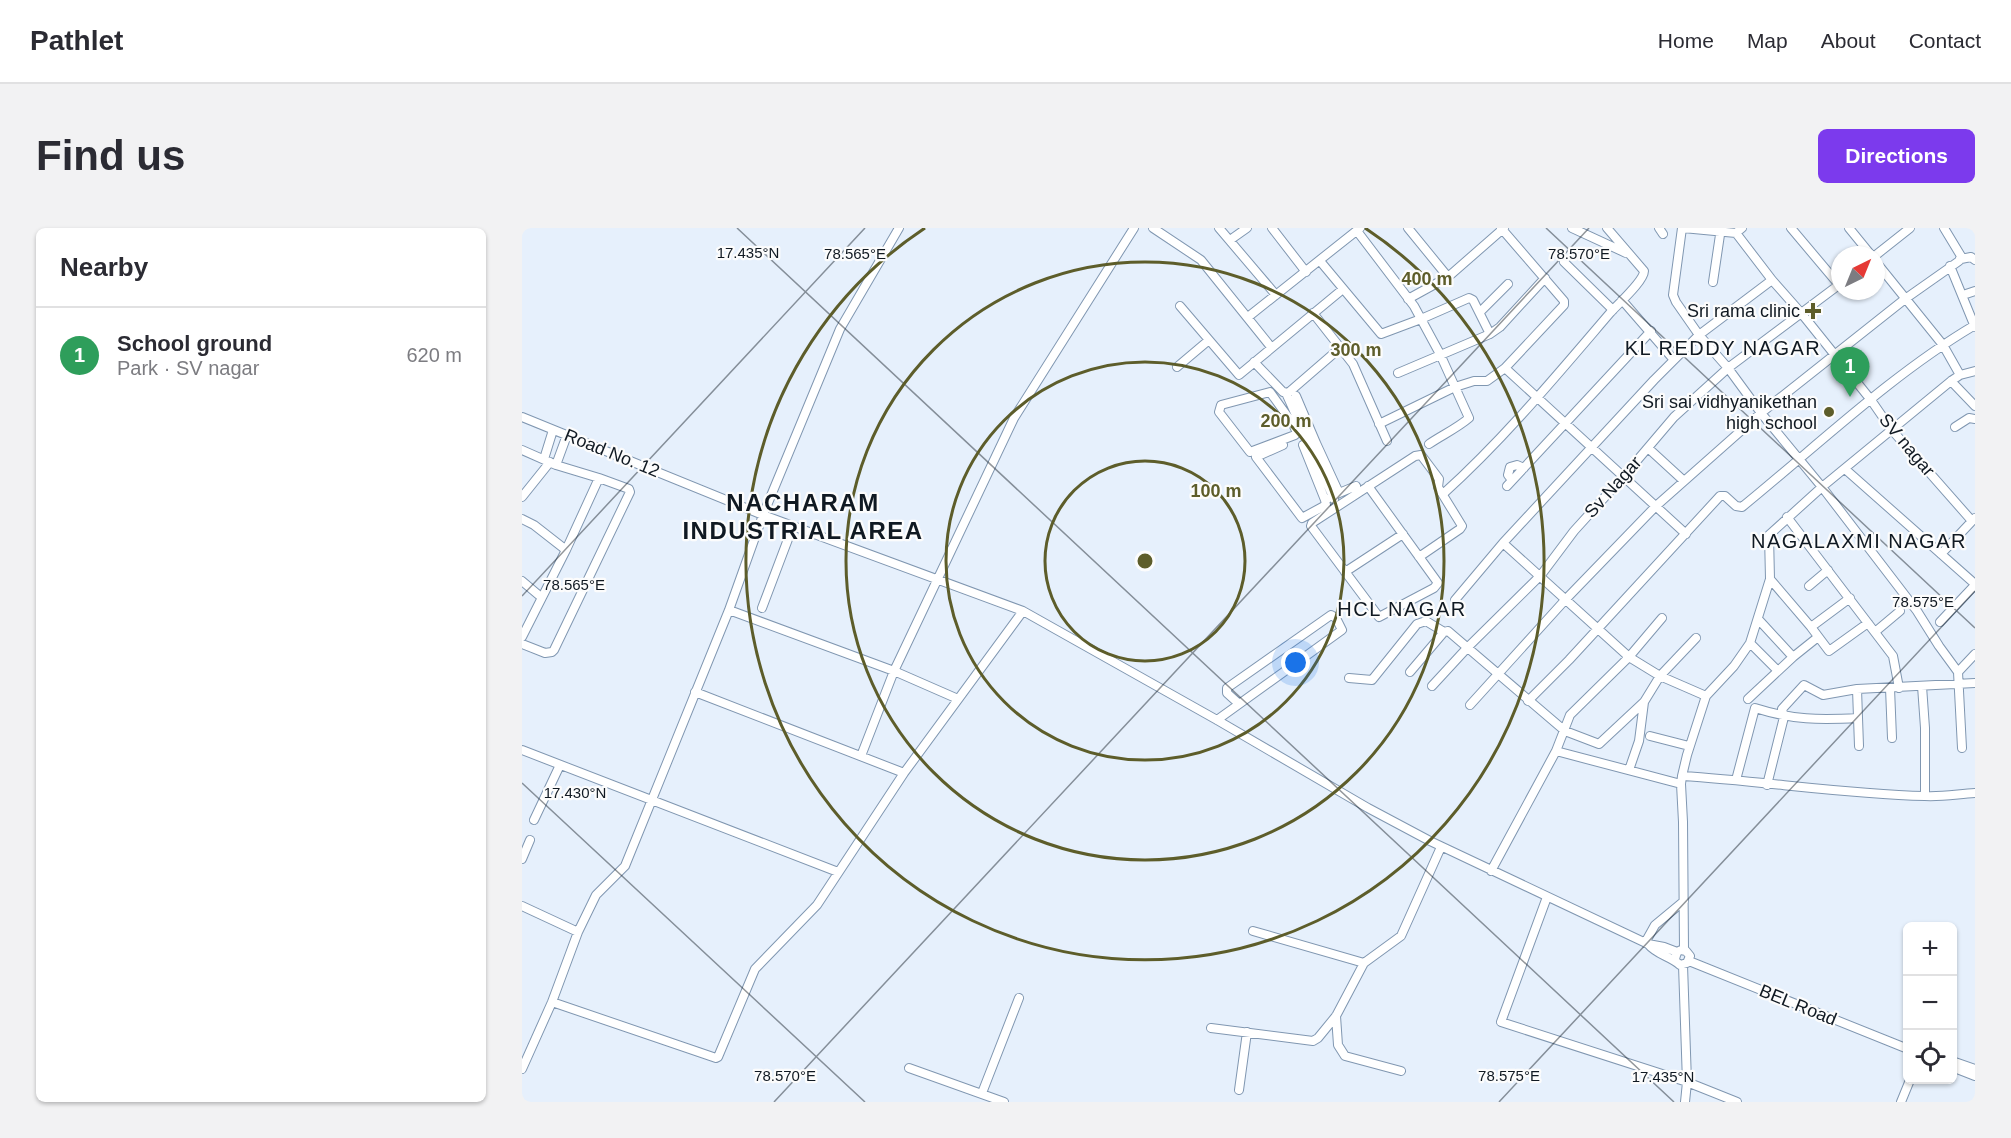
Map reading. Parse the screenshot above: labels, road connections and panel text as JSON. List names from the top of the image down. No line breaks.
{"streets":{"street":["SV nagar","Road No. 12","Sv Nagar","BEL Road"]},"crossings":[["SV nagar","Sv Nagar"],["Road No. 12","BEL Road"]],"districts":["KL REDDY NAGAR","NACHARAM INDUSTRIAL AREA","NAGALAXMI NAGAR","HCL NAGAR"],"places":{"health":["Sri rama clinic"],"other":["Sri sai vidhyanikethan high school"]},"north":"top right","page":{"header":"Pathlet","nav":["Home","Map","About","Contact"],"buttons":"Directions","title":"Find us","heading":"Nearby","list":[{"mark":"1","name":"School ground","note":"Park · SV nagar","value":"620 m"}],"pins":"1","map_buttons":["+","−"]},"coordinates":["17.435°N","78.570°E","78.565°E","78.575°E","17.430°N"],"rings":["400 m","300 m","200 m","100 m"]}
